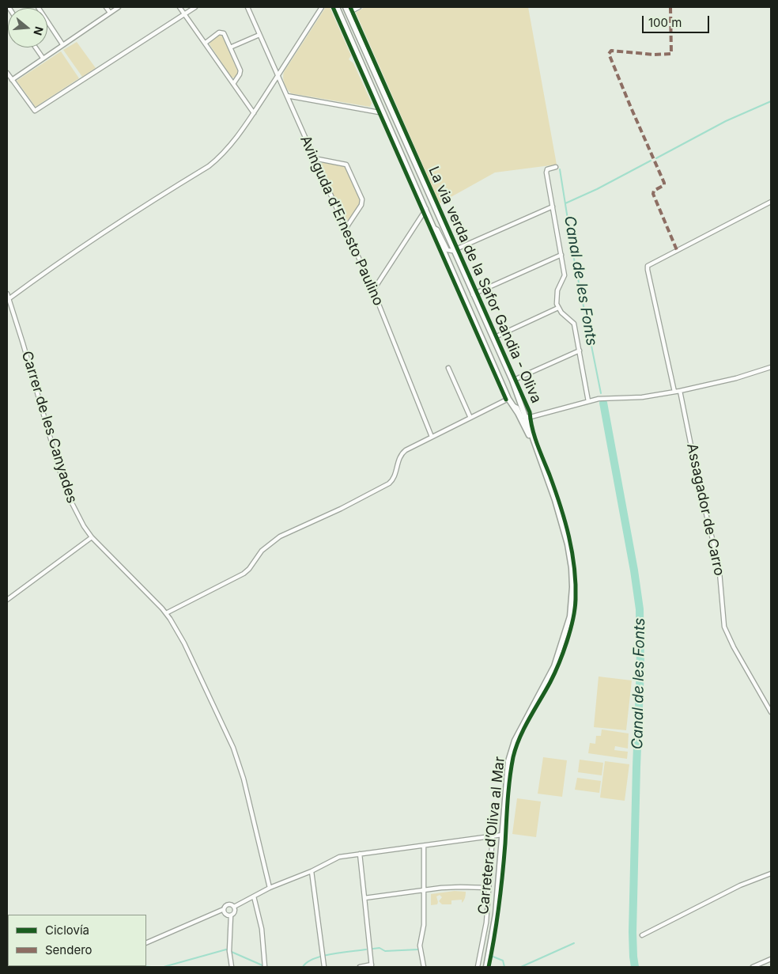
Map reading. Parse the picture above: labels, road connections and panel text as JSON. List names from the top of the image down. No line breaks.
{"streets":{"street":["Avinguda d'Ernesto Paulino","Carrer de les Canyades","Assagador de Carro","Carretera d’Oliva al Mar"],"cycle path":["La via verda de la Safor Gandia - Oliva"]},"water":["Canal de les Fonts"],"legend":["Ciclovía","Sendero"],"scale_bar":"100 m","north":"right"}
